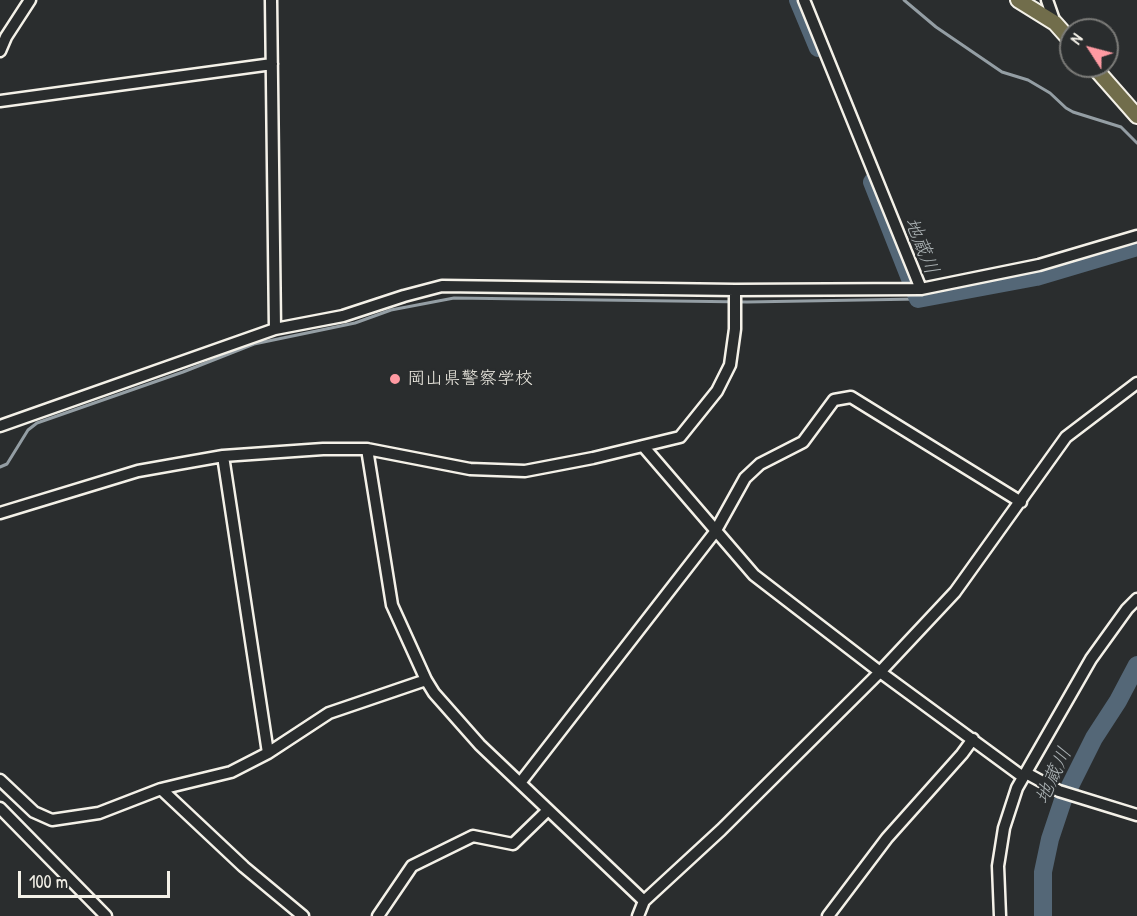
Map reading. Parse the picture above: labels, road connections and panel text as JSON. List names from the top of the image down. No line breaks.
{"water":["地蔵川"],"places":["岡山県警察学校"],"scale_bar":"100 m","north":"top left"}
